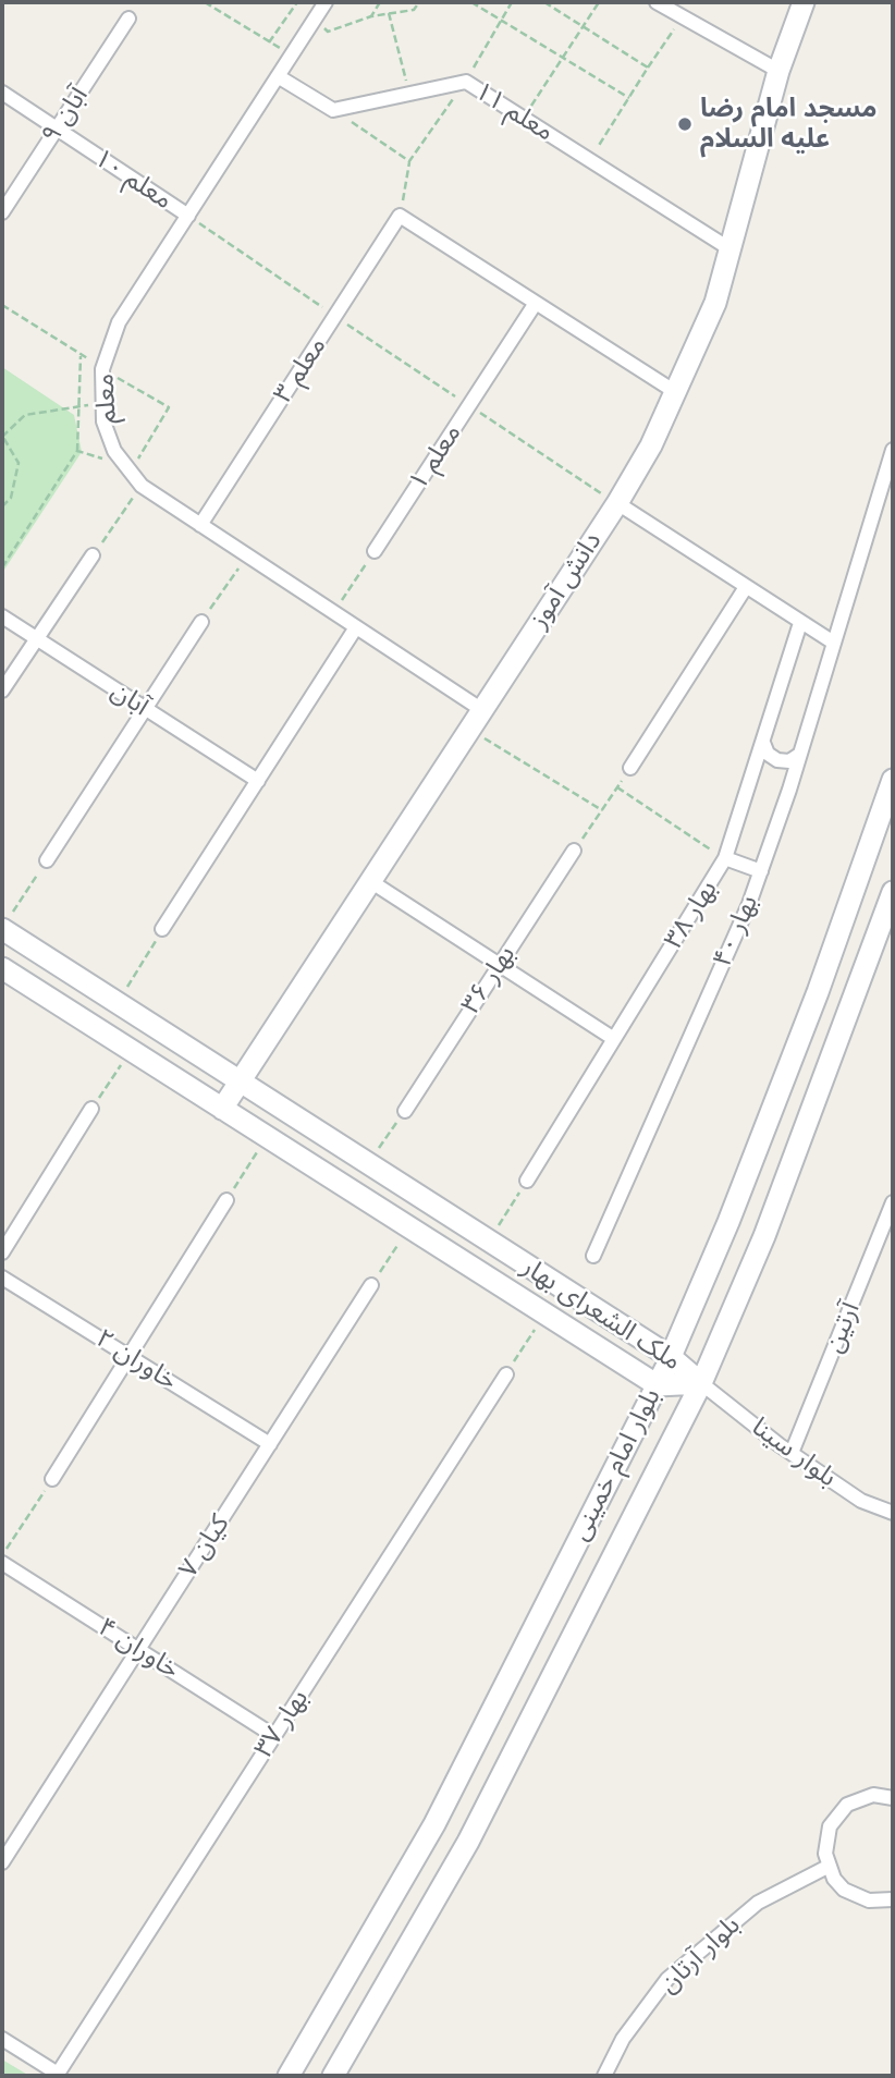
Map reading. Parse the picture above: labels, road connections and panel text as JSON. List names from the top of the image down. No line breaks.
{"streets":{"street":["معلم ۱۱","آبان ۹","معلم ۱۰","معلم ۳","معلم","معلم ۱","دانش آموز","آبان","بهار ۳۸","بهار ۴۰","بهار ۳۶","ملک الشعرای بهار","آرتین","خاوران ۲","بلوار سینا","بلوار امام خمینی","کیان ۷","خاوران ۴","بهار ۳۷","بلوار آرتان"]},"crossings":[["معلم ۱۱","دانش آموز"],["آبان ۹","معلم ۱۰"],["معلم ۱۰","معلم"],["معلم ۳","معلم"],["معلم","دانش آموز"],["دانش آموز","ملک الشعرای بهار"],["ملک الشعرای بهار","بلوار سینا"],["ملک الشعرای بهار","بلوار امام خمینی"],["آرتین","بلوار سینا"],["خاوران ۲","کیان ۷"],["بلوار سینا","بلوار امام خمینی"],["کیان ۷","خاوران ۴"],["خاوران ۴","بهار ۳۷"]],"places":["مسجد امام رضا علیه السلام"]}
